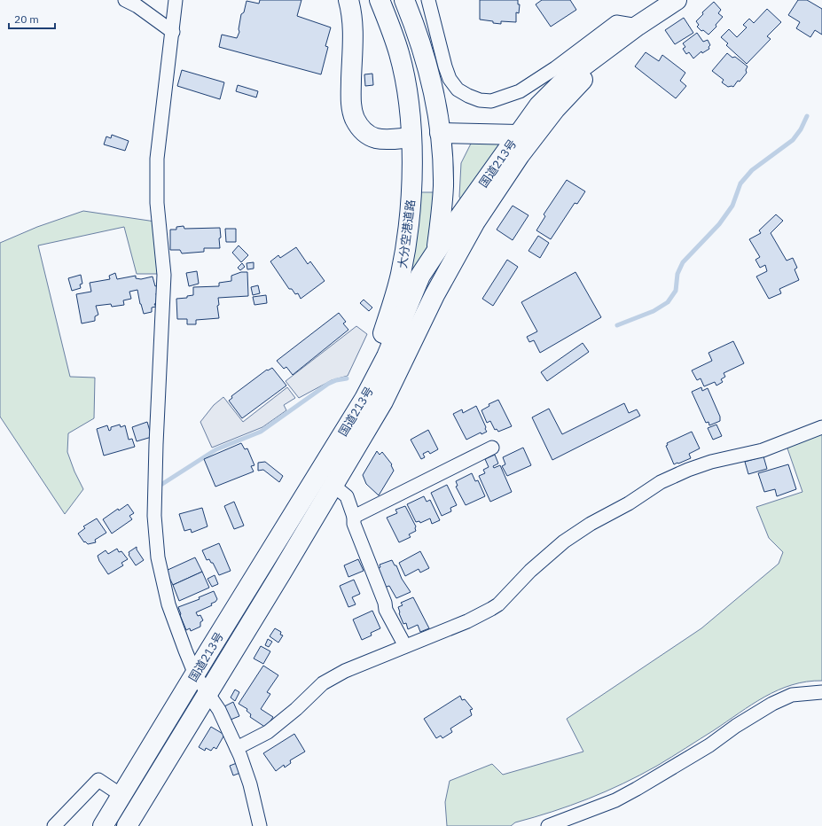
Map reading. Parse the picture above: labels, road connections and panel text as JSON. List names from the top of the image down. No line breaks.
{"streets":{"main road":["国道213号","大分空港道路"]},"crossings":[["国道213号","大分空港道路"]],"scale_bar":"20 m"}
